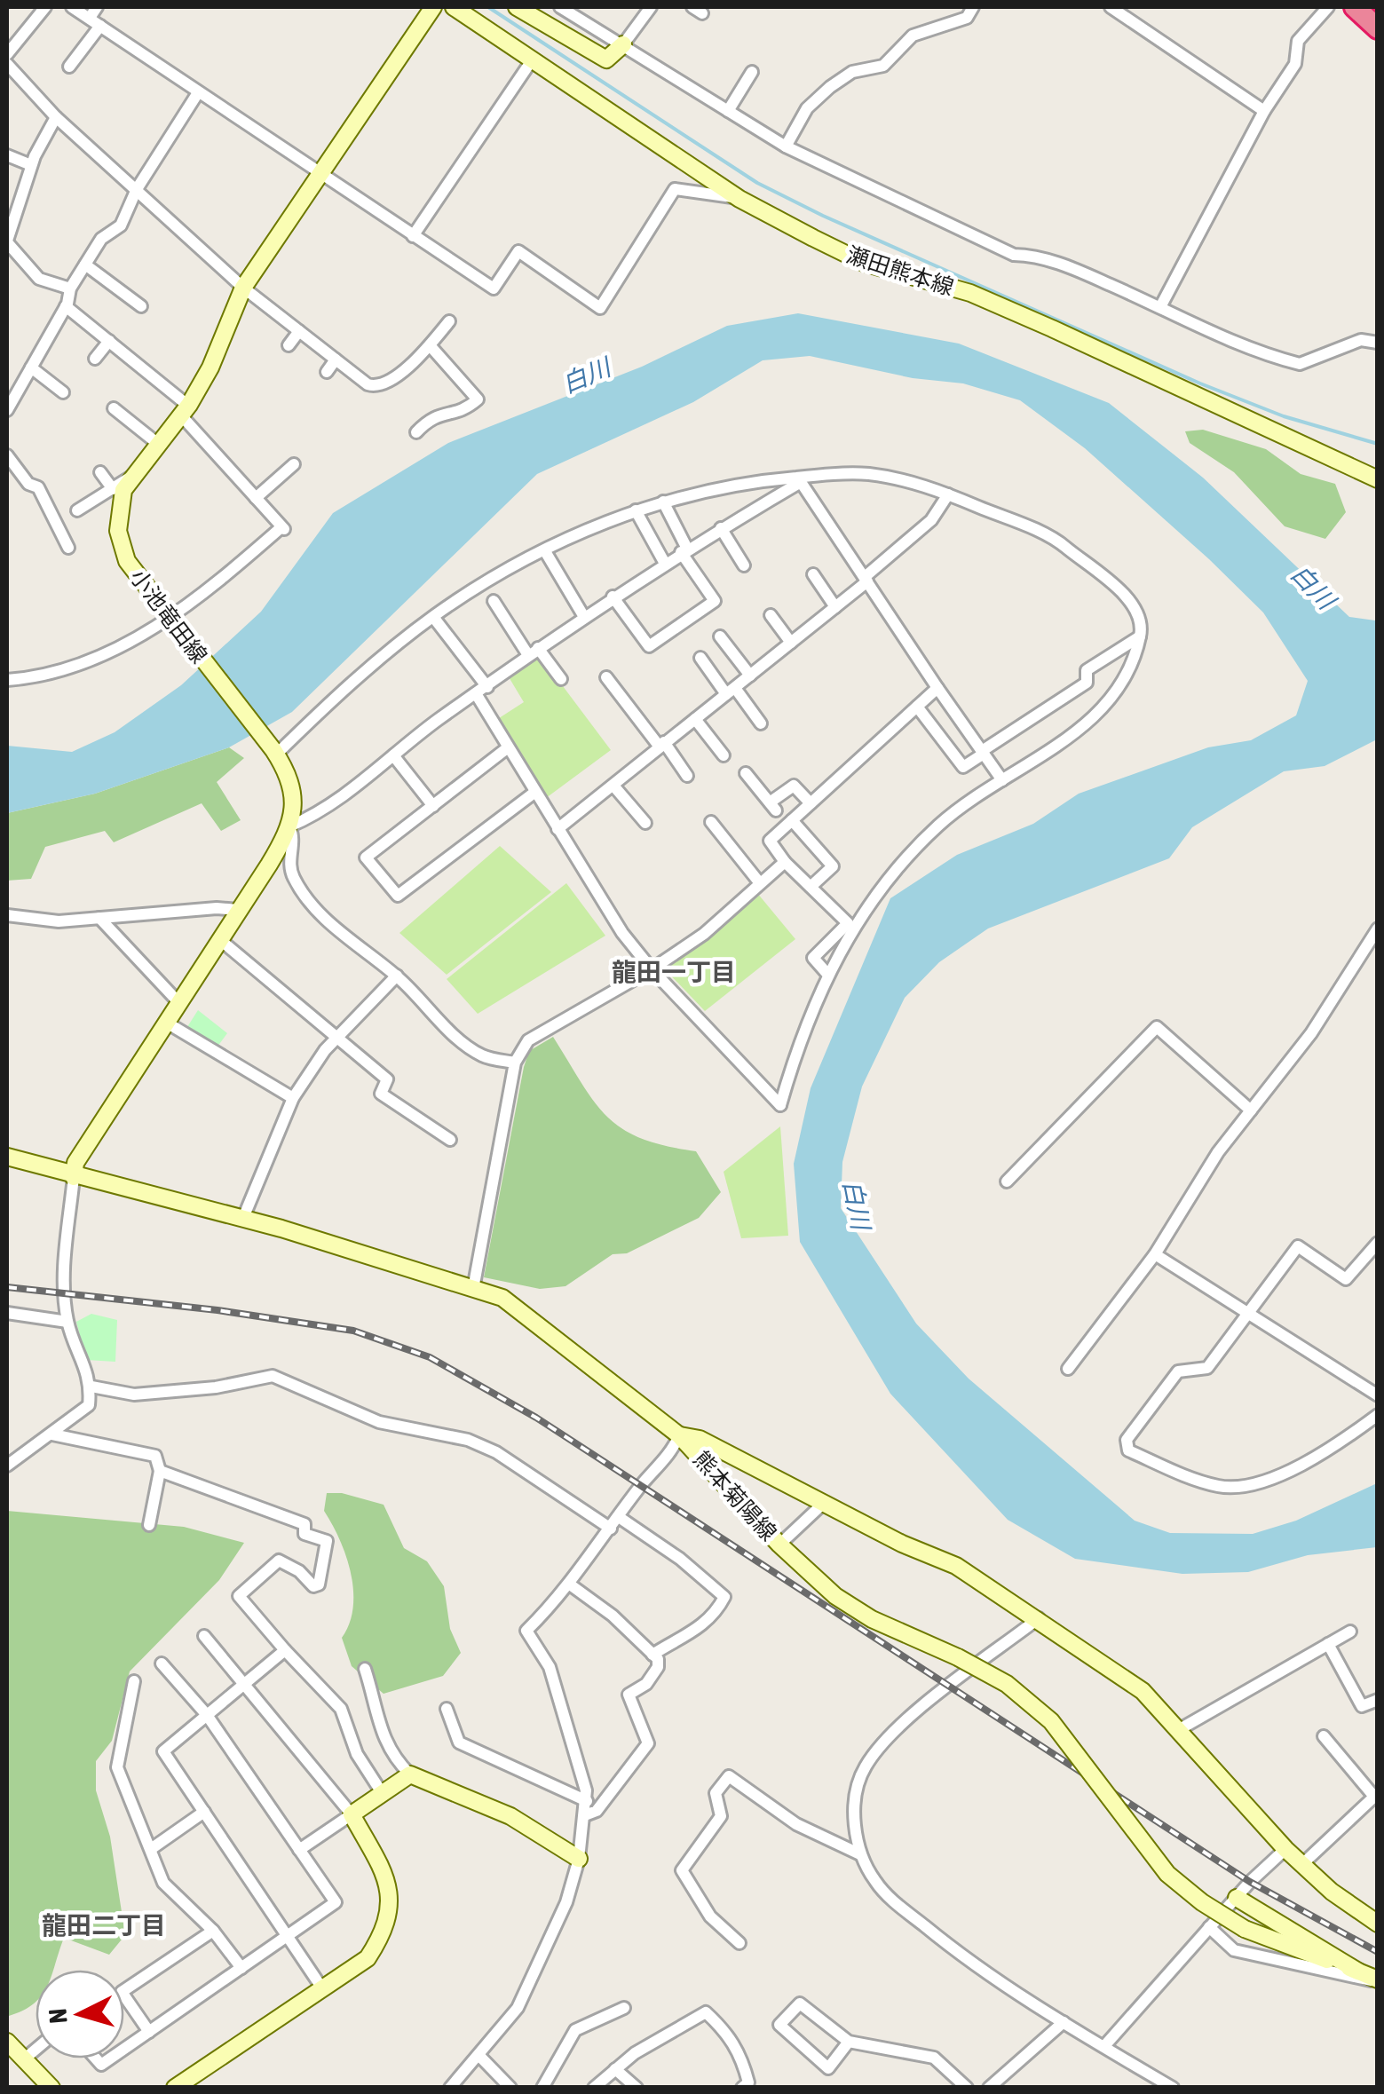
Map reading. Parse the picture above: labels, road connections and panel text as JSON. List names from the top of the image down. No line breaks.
{"streets":{"main road":["瀬田熊本線","小池竜田線","熊本菊陽線"]},"crossings":[["小池竜田線","熊本菊陽線"]],"districts":["龍田一丁目","龍田二丁目"],"water":["白川"],"north":"left"}
